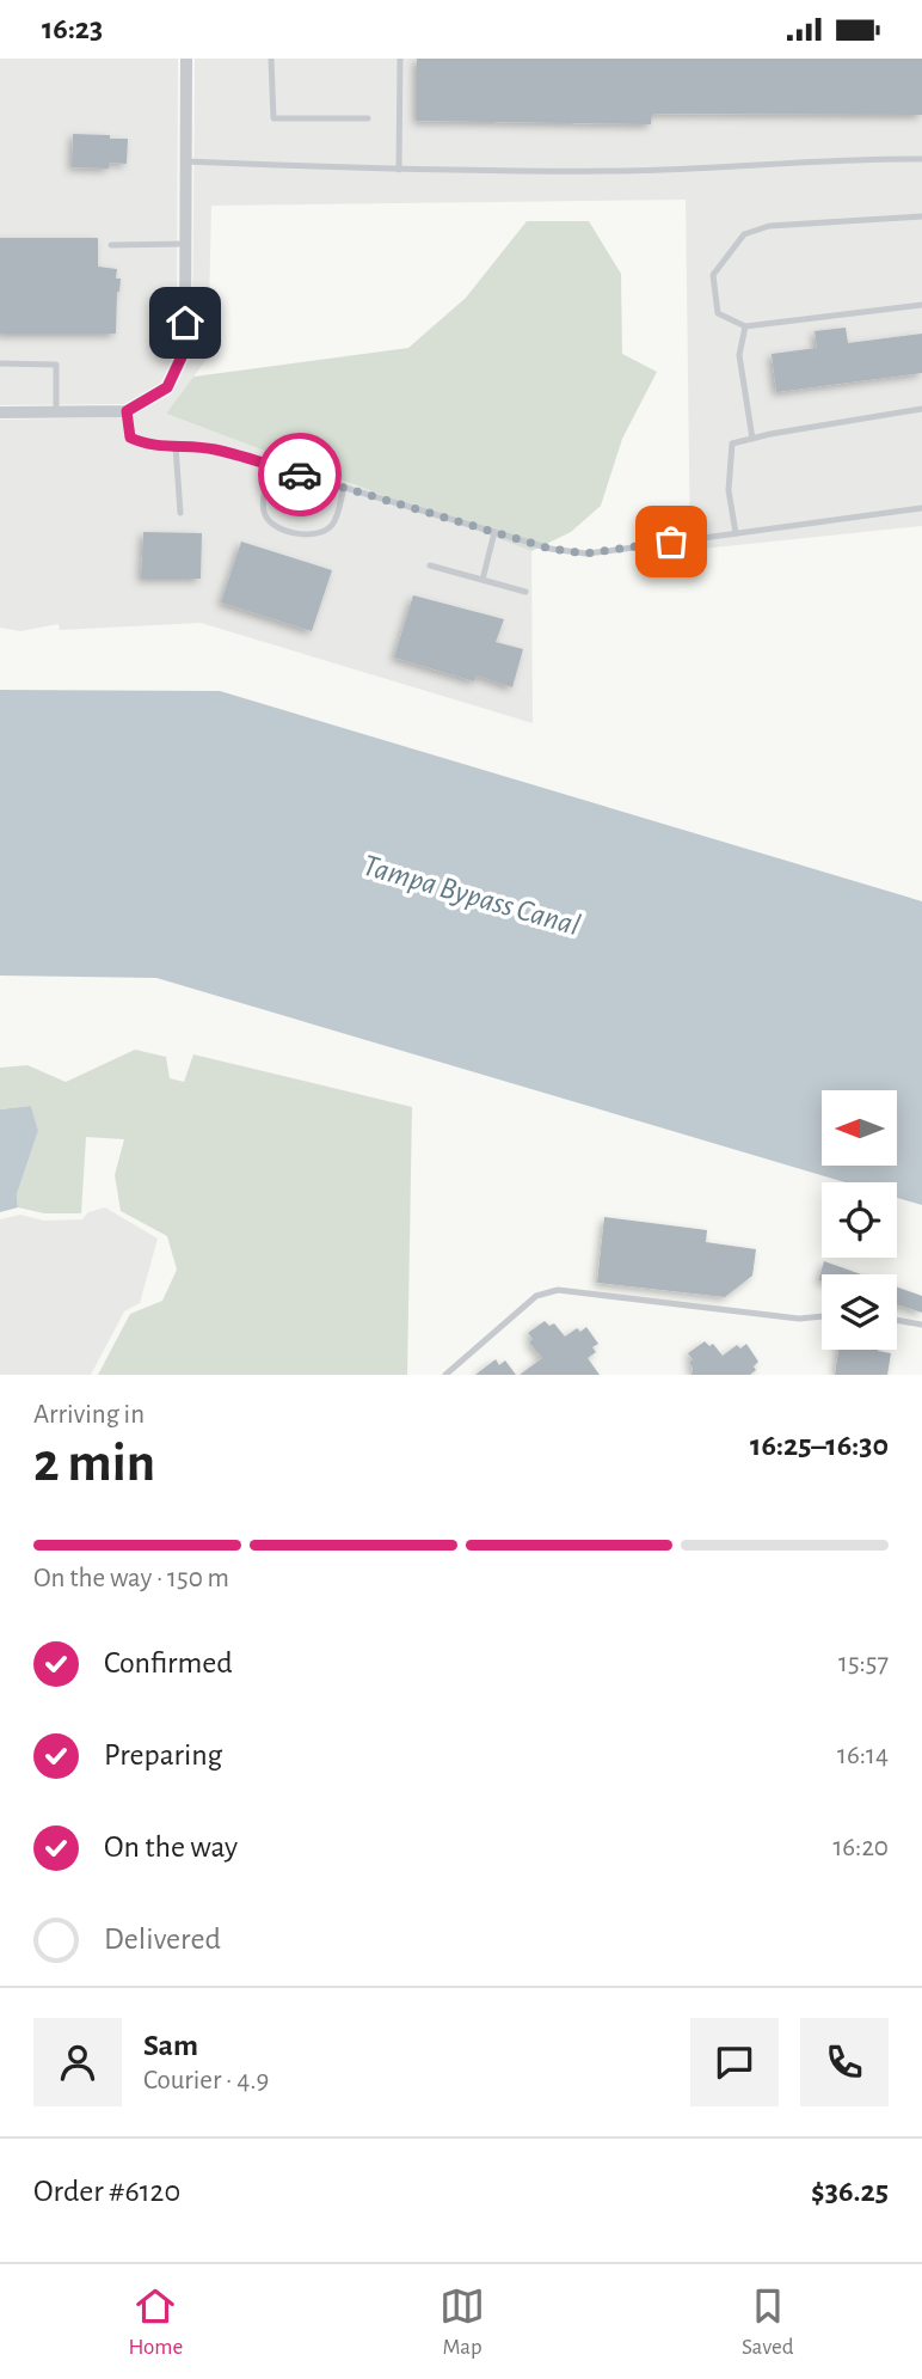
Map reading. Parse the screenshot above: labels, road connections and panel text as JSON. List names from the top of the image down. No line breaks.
{"water":["Tampa Bypass Canal"],"north":"left","page":{"status":"16:23","heading":["2 min","Arriving in","16:25–16:30"],"panel":["Sam","Courier · 4.9","Order #6120","$36.25"],"bar":"On the way · 150 m","list":[["Confirmed","15:57"],["Preparing","16:14"],["On the way","16:20"],"Delivered"],"tabs":["Home","Map","Saved"]}}
